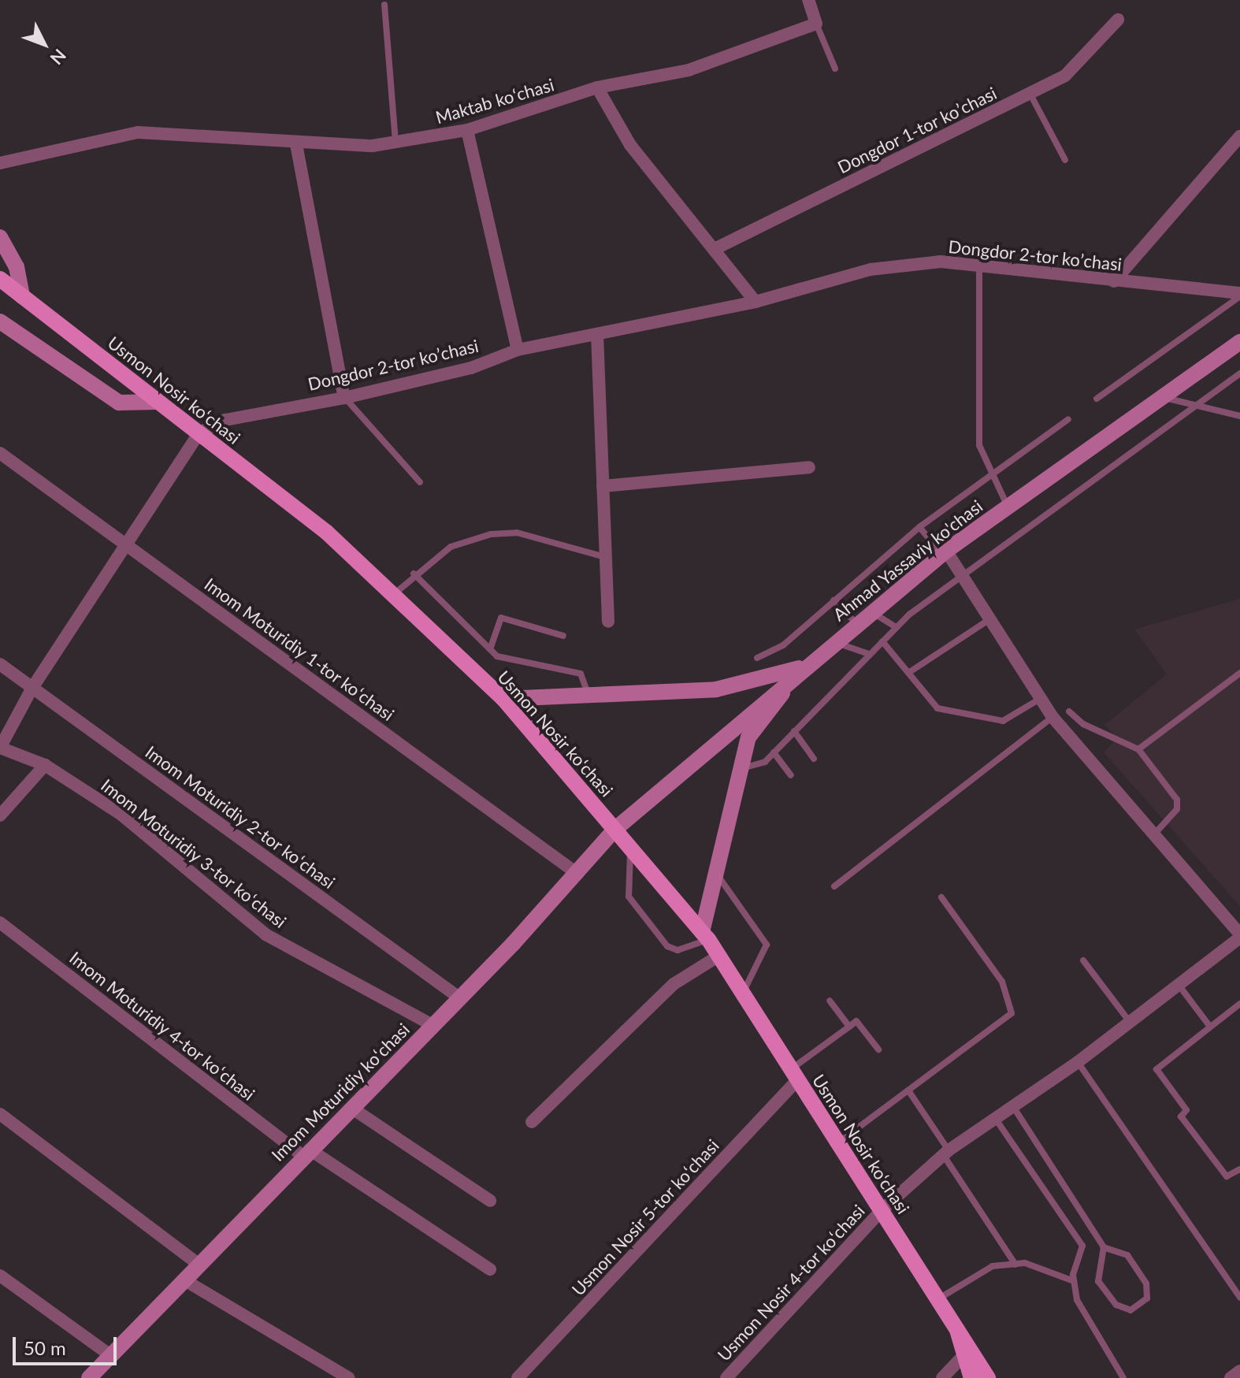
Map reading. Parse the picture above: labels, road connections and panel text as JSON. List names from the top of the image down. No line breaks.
{"streets":{"main road":["Usmon Nosir ko‘chasi","Ahmad Yassaviy ko'chasi","Imom Moturidiy koʻchasi"],"street":["Maktab koʻchasi","Dongdor 1-tor koʼchasi","Dongdor 2-tor koʼchasi","Imom Moturidiy 1-tor koʻchasi","Imom Moturidiy 2-tor koʻchasi","Imom Moturidiy 3-tor koʻchasi","Imom Moturidiy 4-tor koʻchasi","Usmon Nosir 5-tor koʻchasi","Usmon Nosir 4-tor koʻchasi"]},"crossings":[["Dongdor 2-tor koʼchasi","Usmon Nosir ko‘chasi"],["Usmon Nosir ko‘chasi","Ahmad Yassaviy ko'chasi"],["Usmon Nosir ko‘chasi","Imom Moturidiy koʻchasi"],["Usmon Nosir ko‘chasi","Usmon Nosir 5-tor koʻchasi"],["Usmon Nosir ko‘chasi","Usmon Nosir 4-tor koʻchasi"],["Ahmad Yassaviy ko'chasi","Imom Moturidiy koʻchasi"],["Imom Moturidiy 1-tor koʻchasi","Imom Moturidiy koʻchasi"],["Imom Moturidiy 2-tor koʻchasi","Imom Moturidiy koʻchasi"],["Imom Moturidiy 3-tor koʻchasi","Imom Moturidiy koʻchasi"],["Imom Moturidiy 4-tor koʻchasi","Imom Moturidiy koʻchasi"]],"scale_bar":"50 m","north":"bottom right"}
